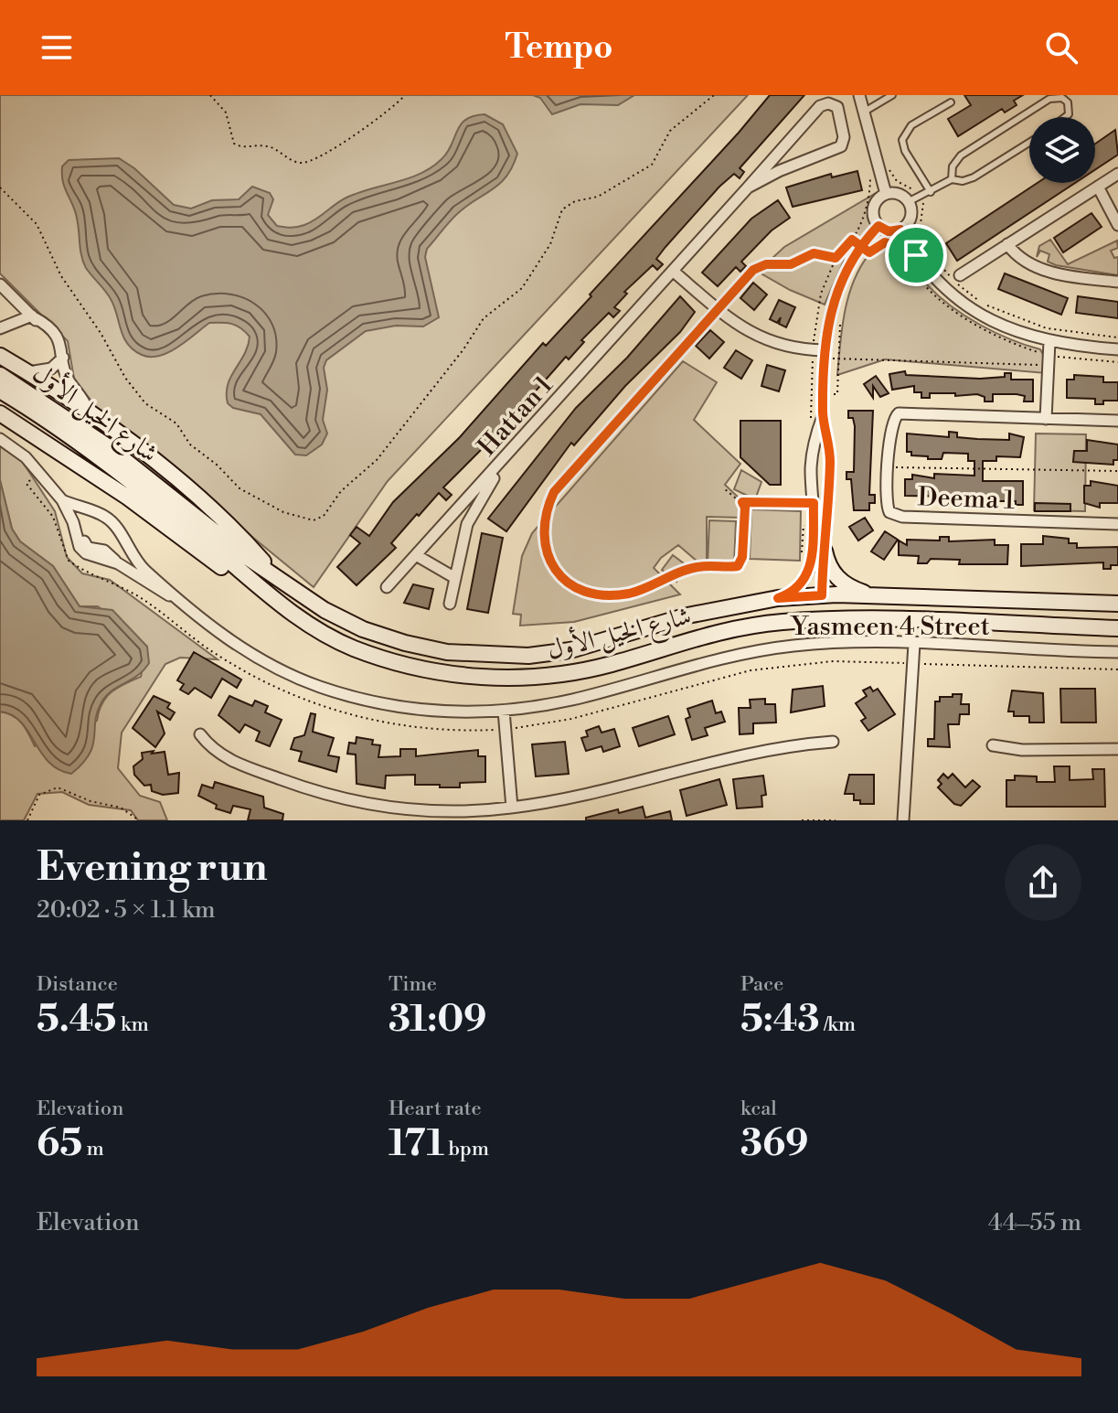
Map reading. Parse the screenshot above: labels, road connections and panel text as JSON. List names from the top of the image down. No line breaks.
{"streets":{"main road":["شارع الخيل الأول"],"street":["Hattan 1","Deema 1","Yasmeen 4 Street"]},"page":{"header":"Tempo","heading":["Evening run","20:02 · 5 × 1.1 km"],"stats":[["Distance","5.45 km"],["Time","31:09"],["Pace","5:43 /km"],["Elevation","65 m"],["Heart rate","171 bpm"],["kcal","369"]],"chart":["Elevation","44–55 m"]}}
